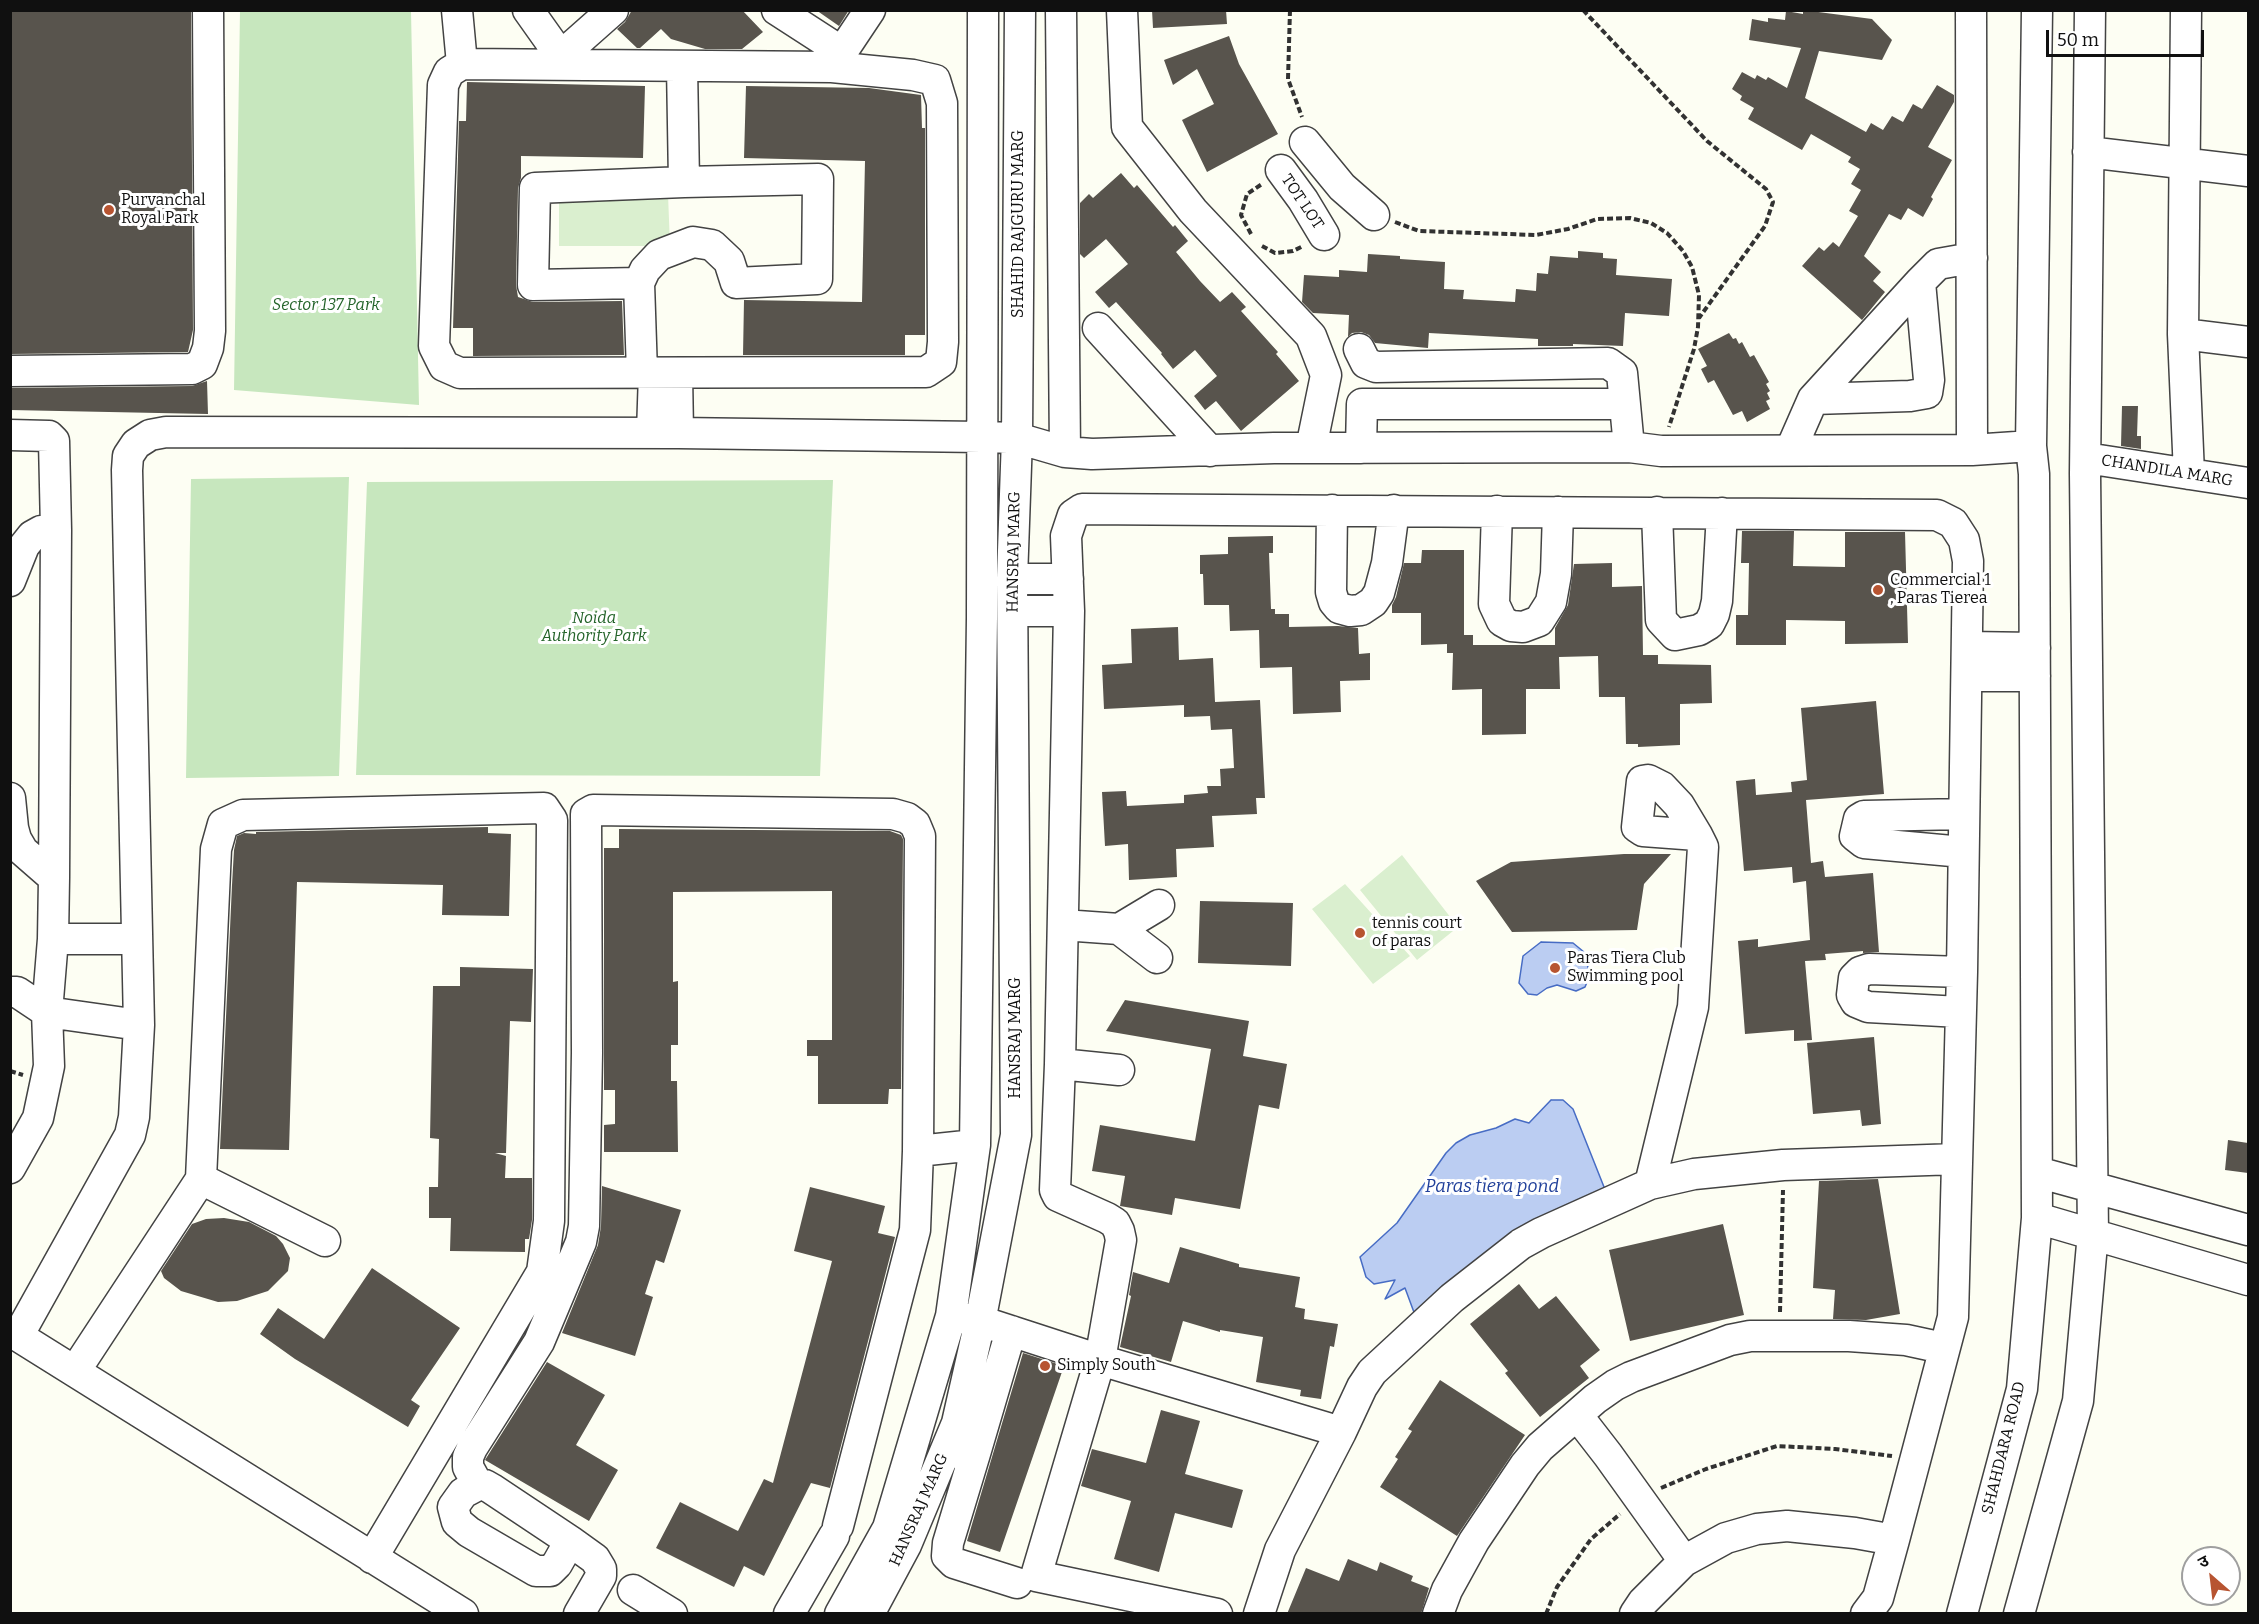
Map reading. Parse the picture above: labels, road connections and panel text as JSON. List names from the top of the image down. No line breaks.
{"streets":{"street":["TOT LOT","SHAHID RAJGURU MARG","CHANDILA MARG","HANSRAJ MARG","SHAHDARA ROAD"]},"crossings":[["SHAHID RAJGURU MARG","HANSRAJ MARG"]],"water":["Paras tiera pond"],"parks":["Sector 137 Park","Noida Authority Park"],"places":["Purvanchal Royal Park","Commercial 1 , Paras Tierea","tennis court of paras","Paras Tiera Club Swimming pool","Simply South"],"scale_bar":"50 m","north":"top left"}
